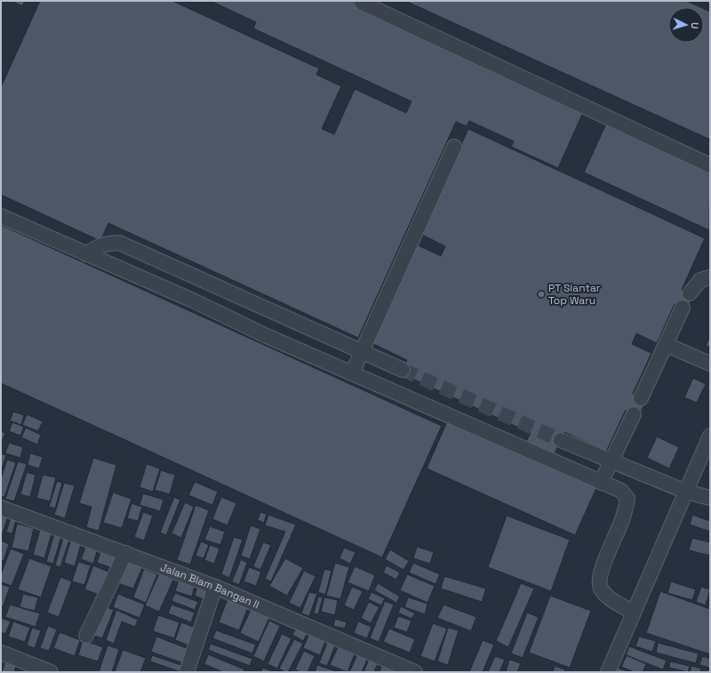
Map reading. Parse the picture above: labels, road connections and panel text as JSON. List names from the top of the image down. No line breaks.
{"streets":{"street":["Jalan Blam Bangan II"]},"places":["PT Siantar Top Waru"],"north":"right"}
